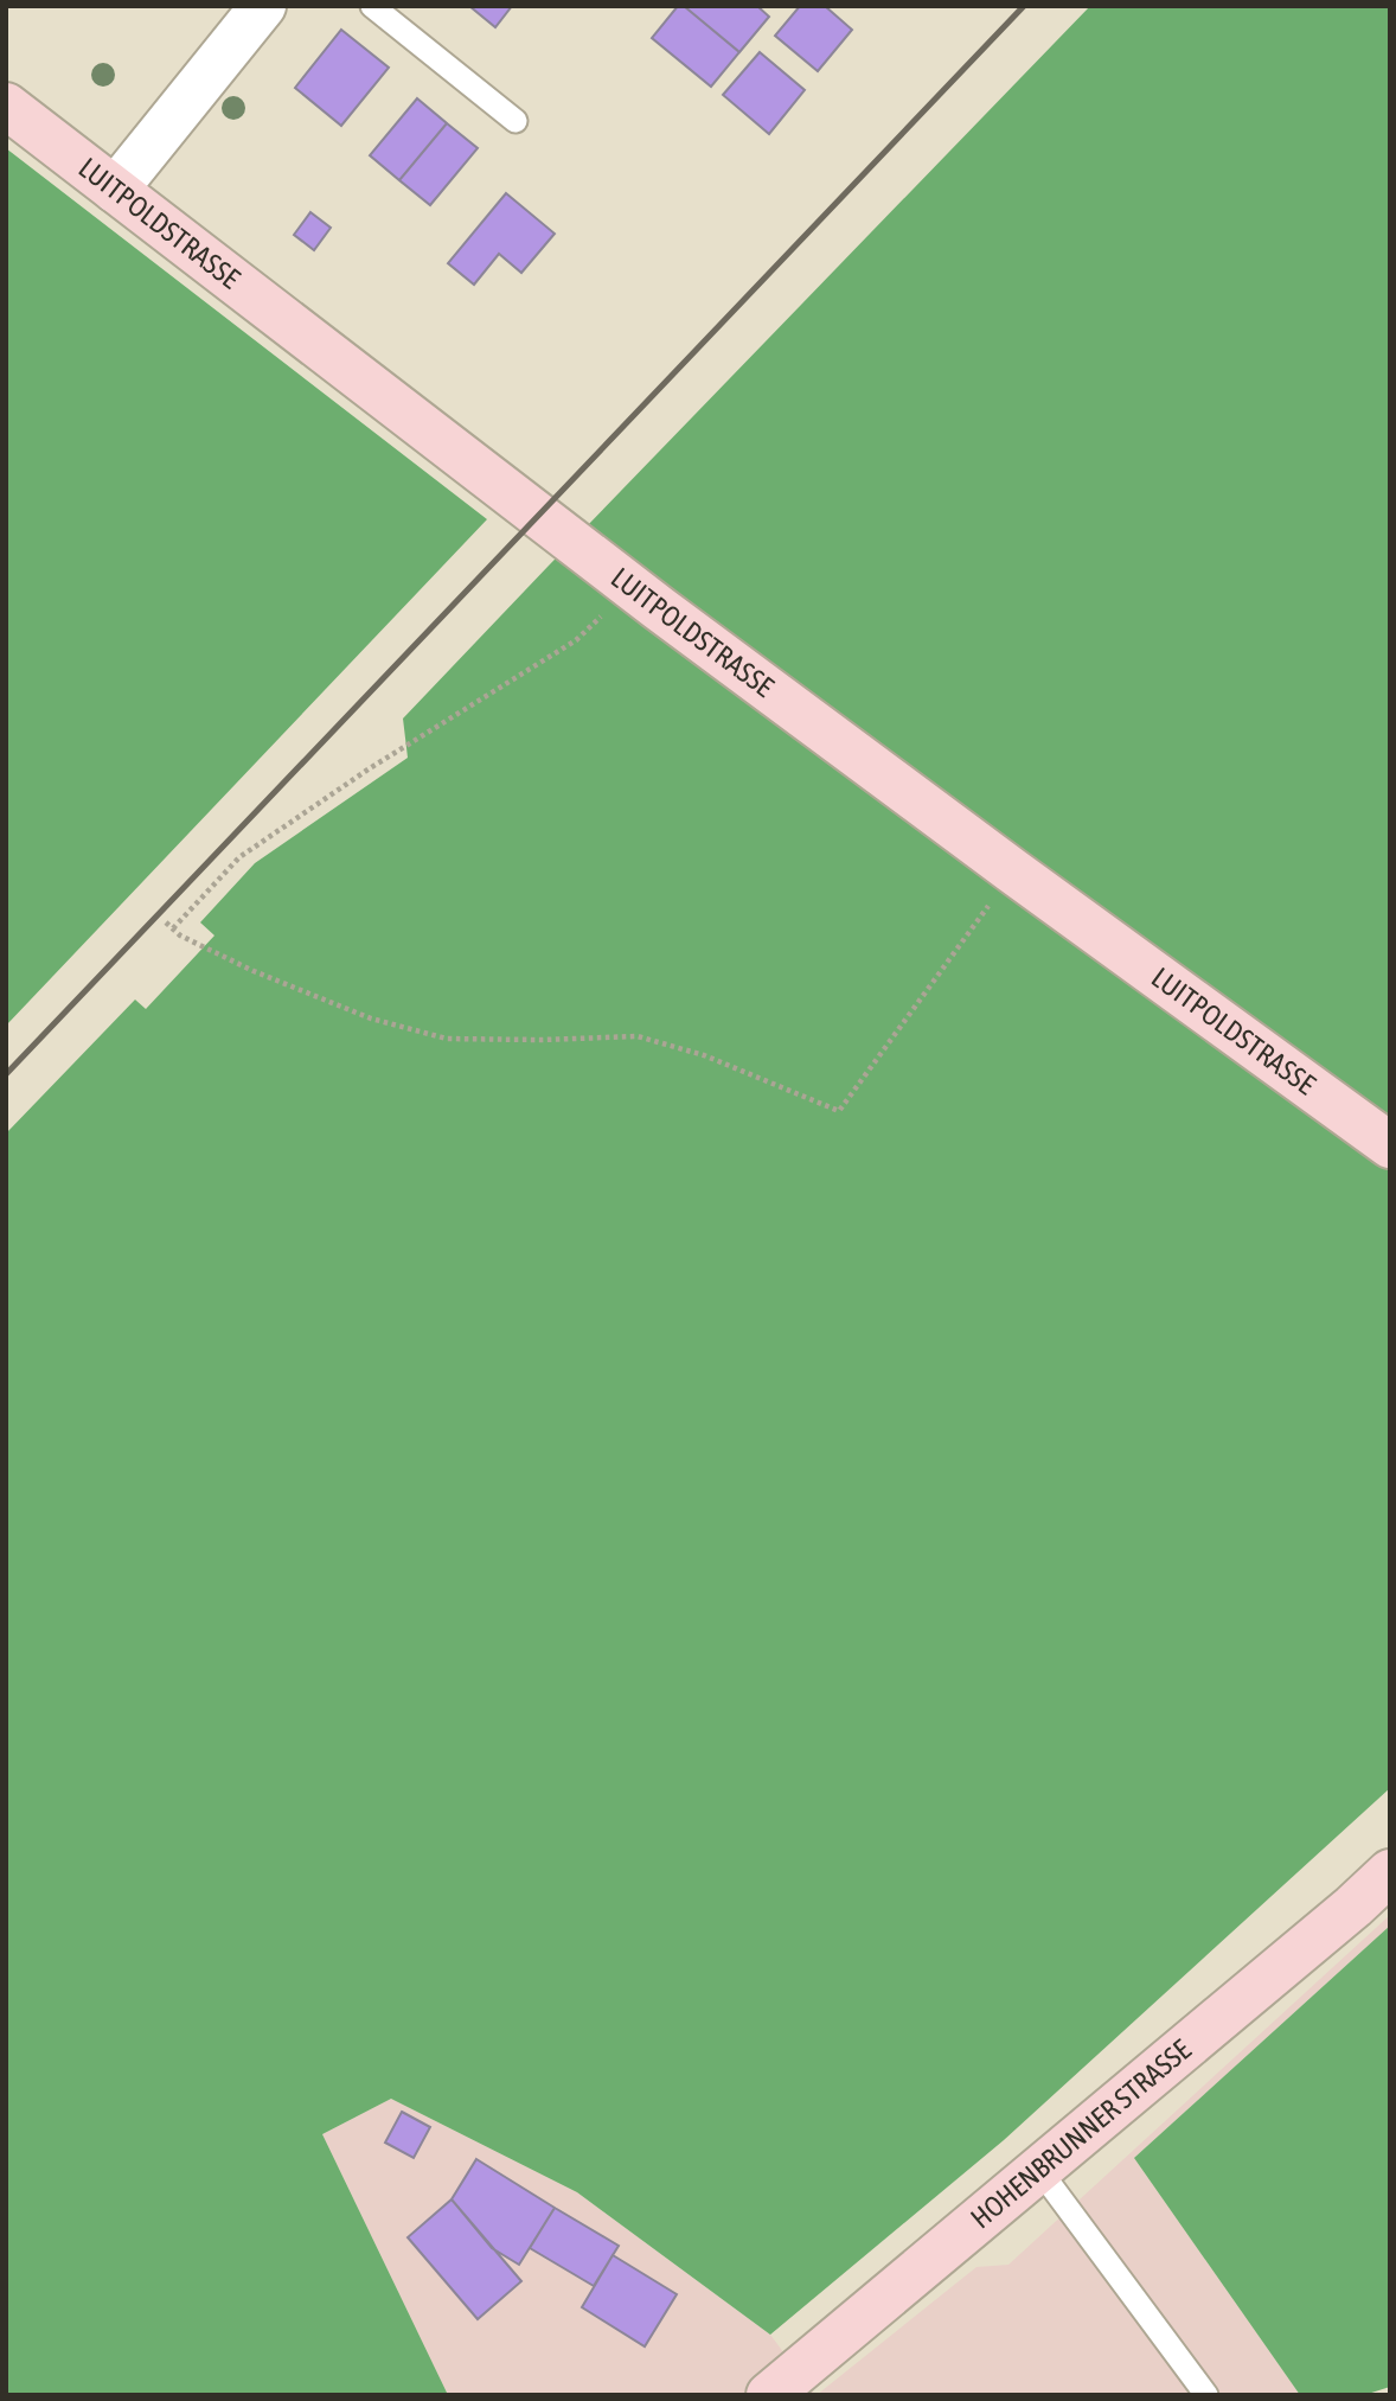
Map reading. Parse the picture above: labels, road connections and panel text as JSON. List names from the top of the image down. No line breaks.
{"streets":{"street":["LUITPOLDSTRASSE","HOHENBRUNNER STRASSE"]}}
